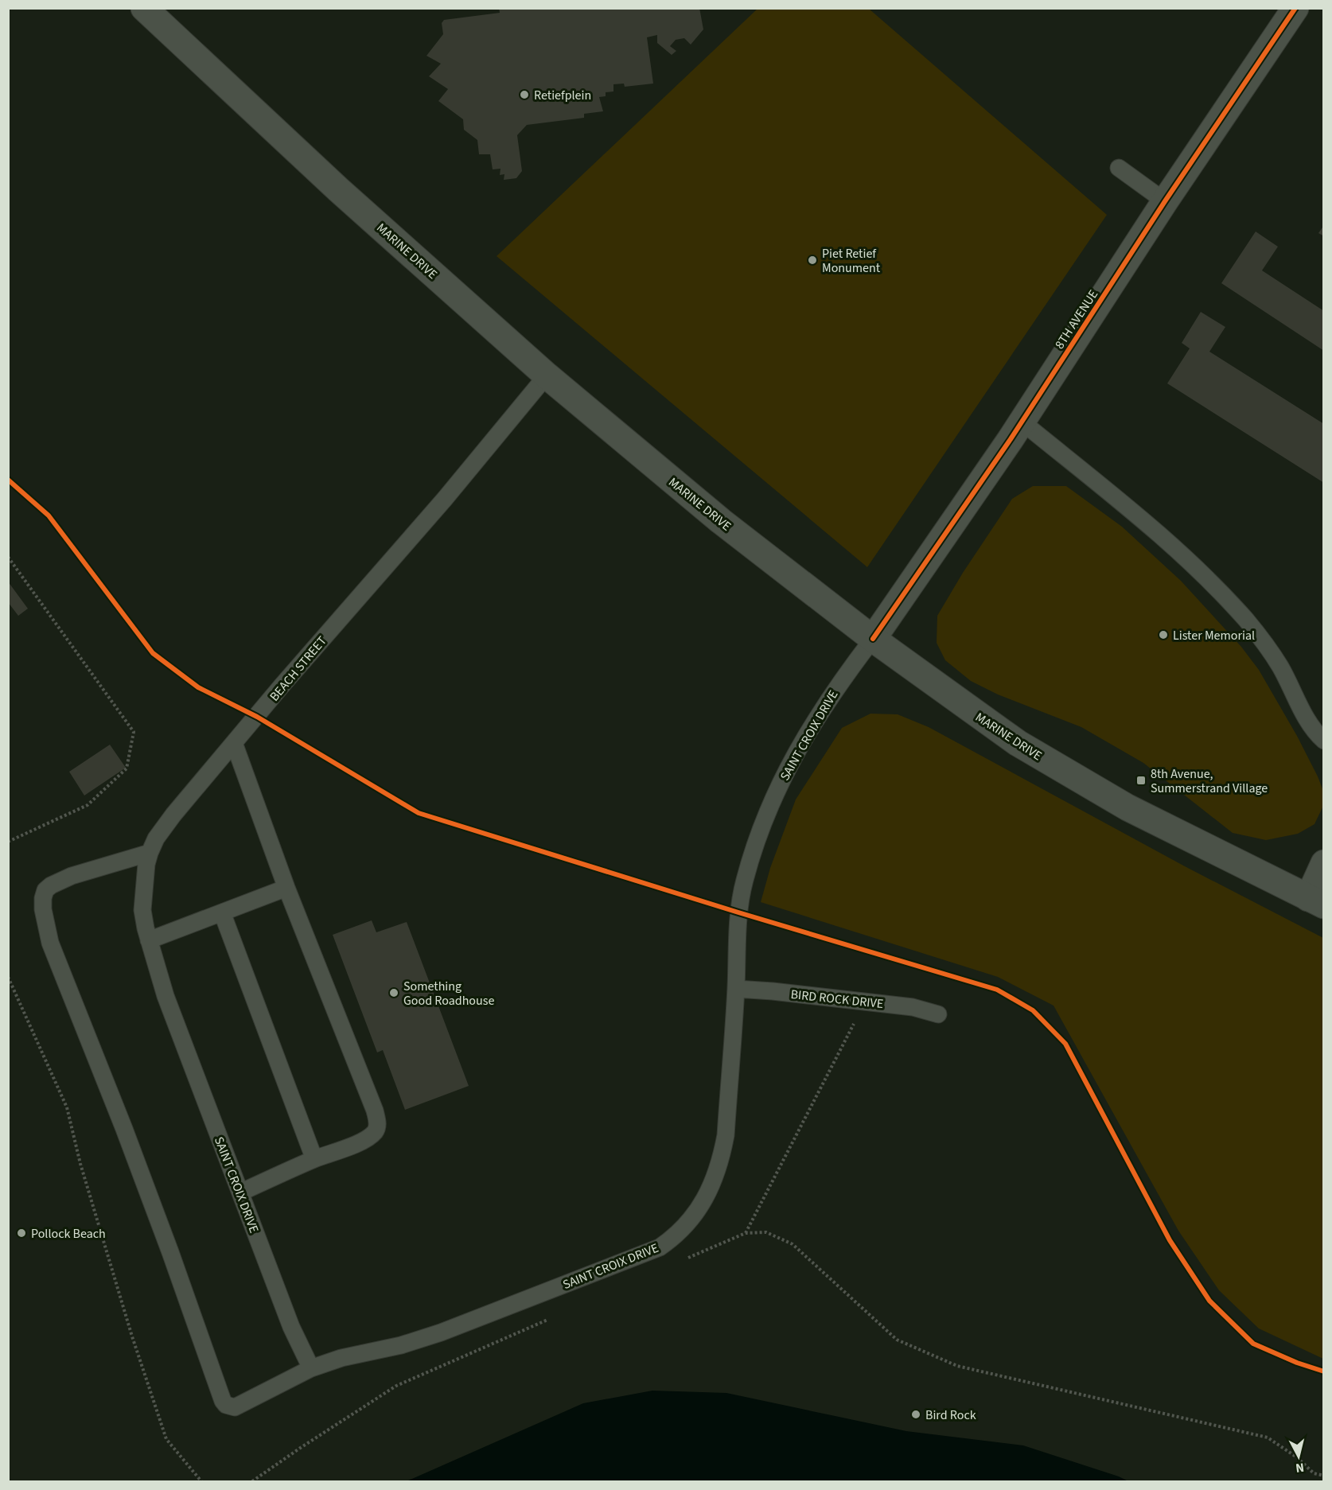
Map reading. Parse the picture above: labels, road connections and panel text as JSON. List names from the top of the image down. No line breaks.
{"streets":{"main road":["MARINE DRIVE","8TH AVENUE"],"lane":["BEACH STREET","SAINT CROIX DRIVE","BIRD ROCK DRIVE"]},"crossings":[["MARINE DRIVE","8TH AVENUE"],["MARINE DRIVE","BEACH STREET"],["MARINE DRIVE","SAINT CROIX DRIVE"],["8TH AVENUE","SAINT CROIX DRIVE"],["BEACH STREET","SAINT CROIX DRIVE"],["SAINT CROIX DRIVE","BIRD ROCK DRIVE"]],"places":{"other":["Retiefplein","Piet Retief Monument","Lister Memorial","Something Good Roadhouse","Pollock Beach","Bird Rock"],"transit":["8th Avenue, Summerstrand Village"]},"north":"bottom"}
